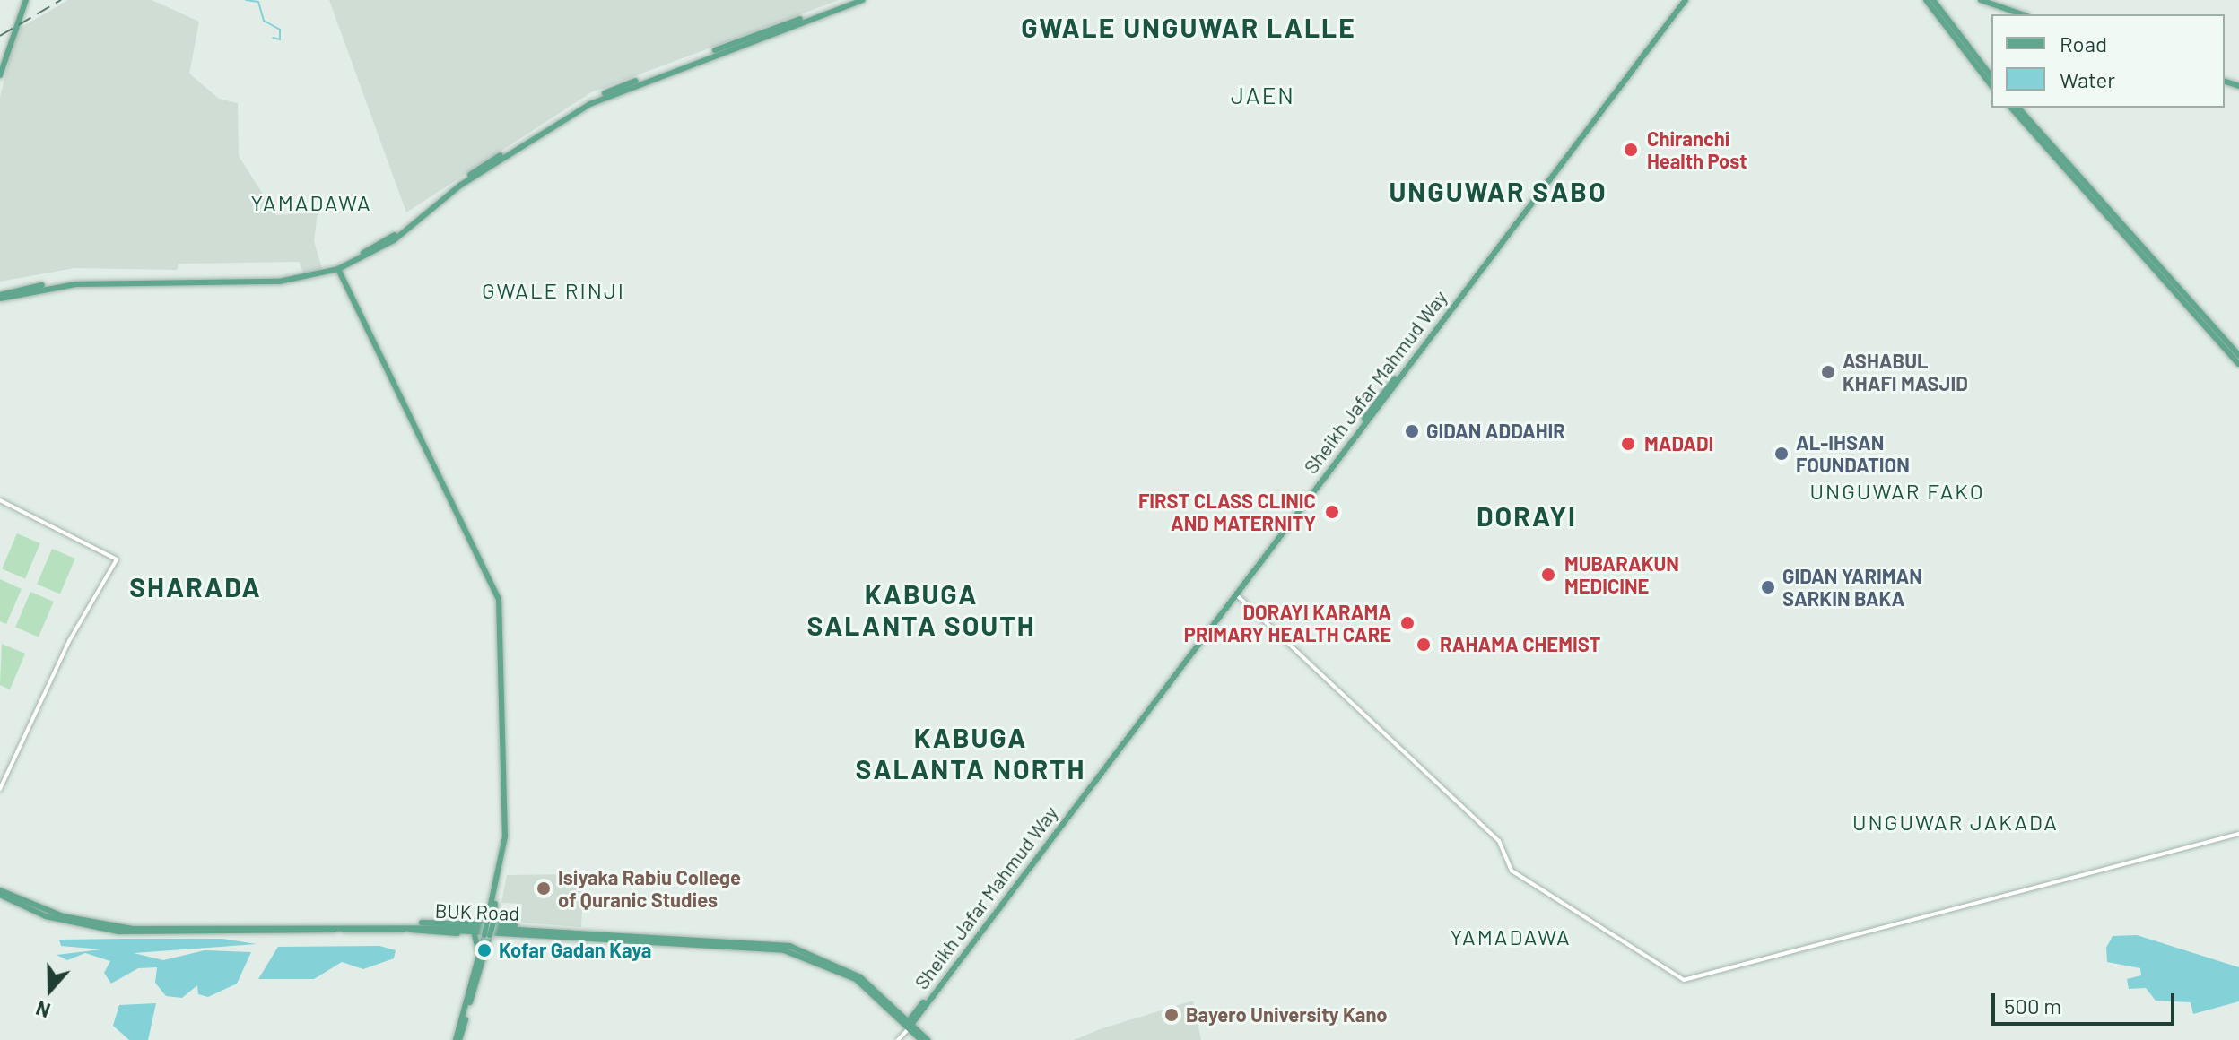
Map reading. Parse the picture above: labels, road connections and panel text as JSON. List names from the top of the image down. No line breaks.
{"streets":{"main road":["Sheikh Jafar Mahmud Way","BUK Road"]},"crossings":[["Sheikh Jafar Mahmud Way","BUK Road"]],"districts":["GWALE UNGUWAR LALLE","JAEN","UNGUWAR SABO","YAMADAWA","GWALE RINJI","UNGUWAR FAKO","DORAYI","SHARADA","KABUGA SALANTA SOUTH","KABUGA SALANTA NORTH","UNGUWAR JAKADA","YAMADAWA"],"places":["Chiranchi Health Post","ASHABUL KHAFI MASJID","GIDAN ADDAHIR","MADADI","AL-IHSAN FOUNDATION","FIRST CLASS CLINIC AND MATERNITY","MUBARAKUN MEDICINE","GIDAN YARIMAN SARKIN BAKA","DORAYI KARAMA PRIMARY HEALTH CARE","RAHAMA CHEMIST","Isiyaka Rabiu College of Quranic Studies","Kofar Gadan Kaya","Bayero University Kano"],"legend":["Road","Water"],"scale_bar":"500 m","north":"bottom"}
